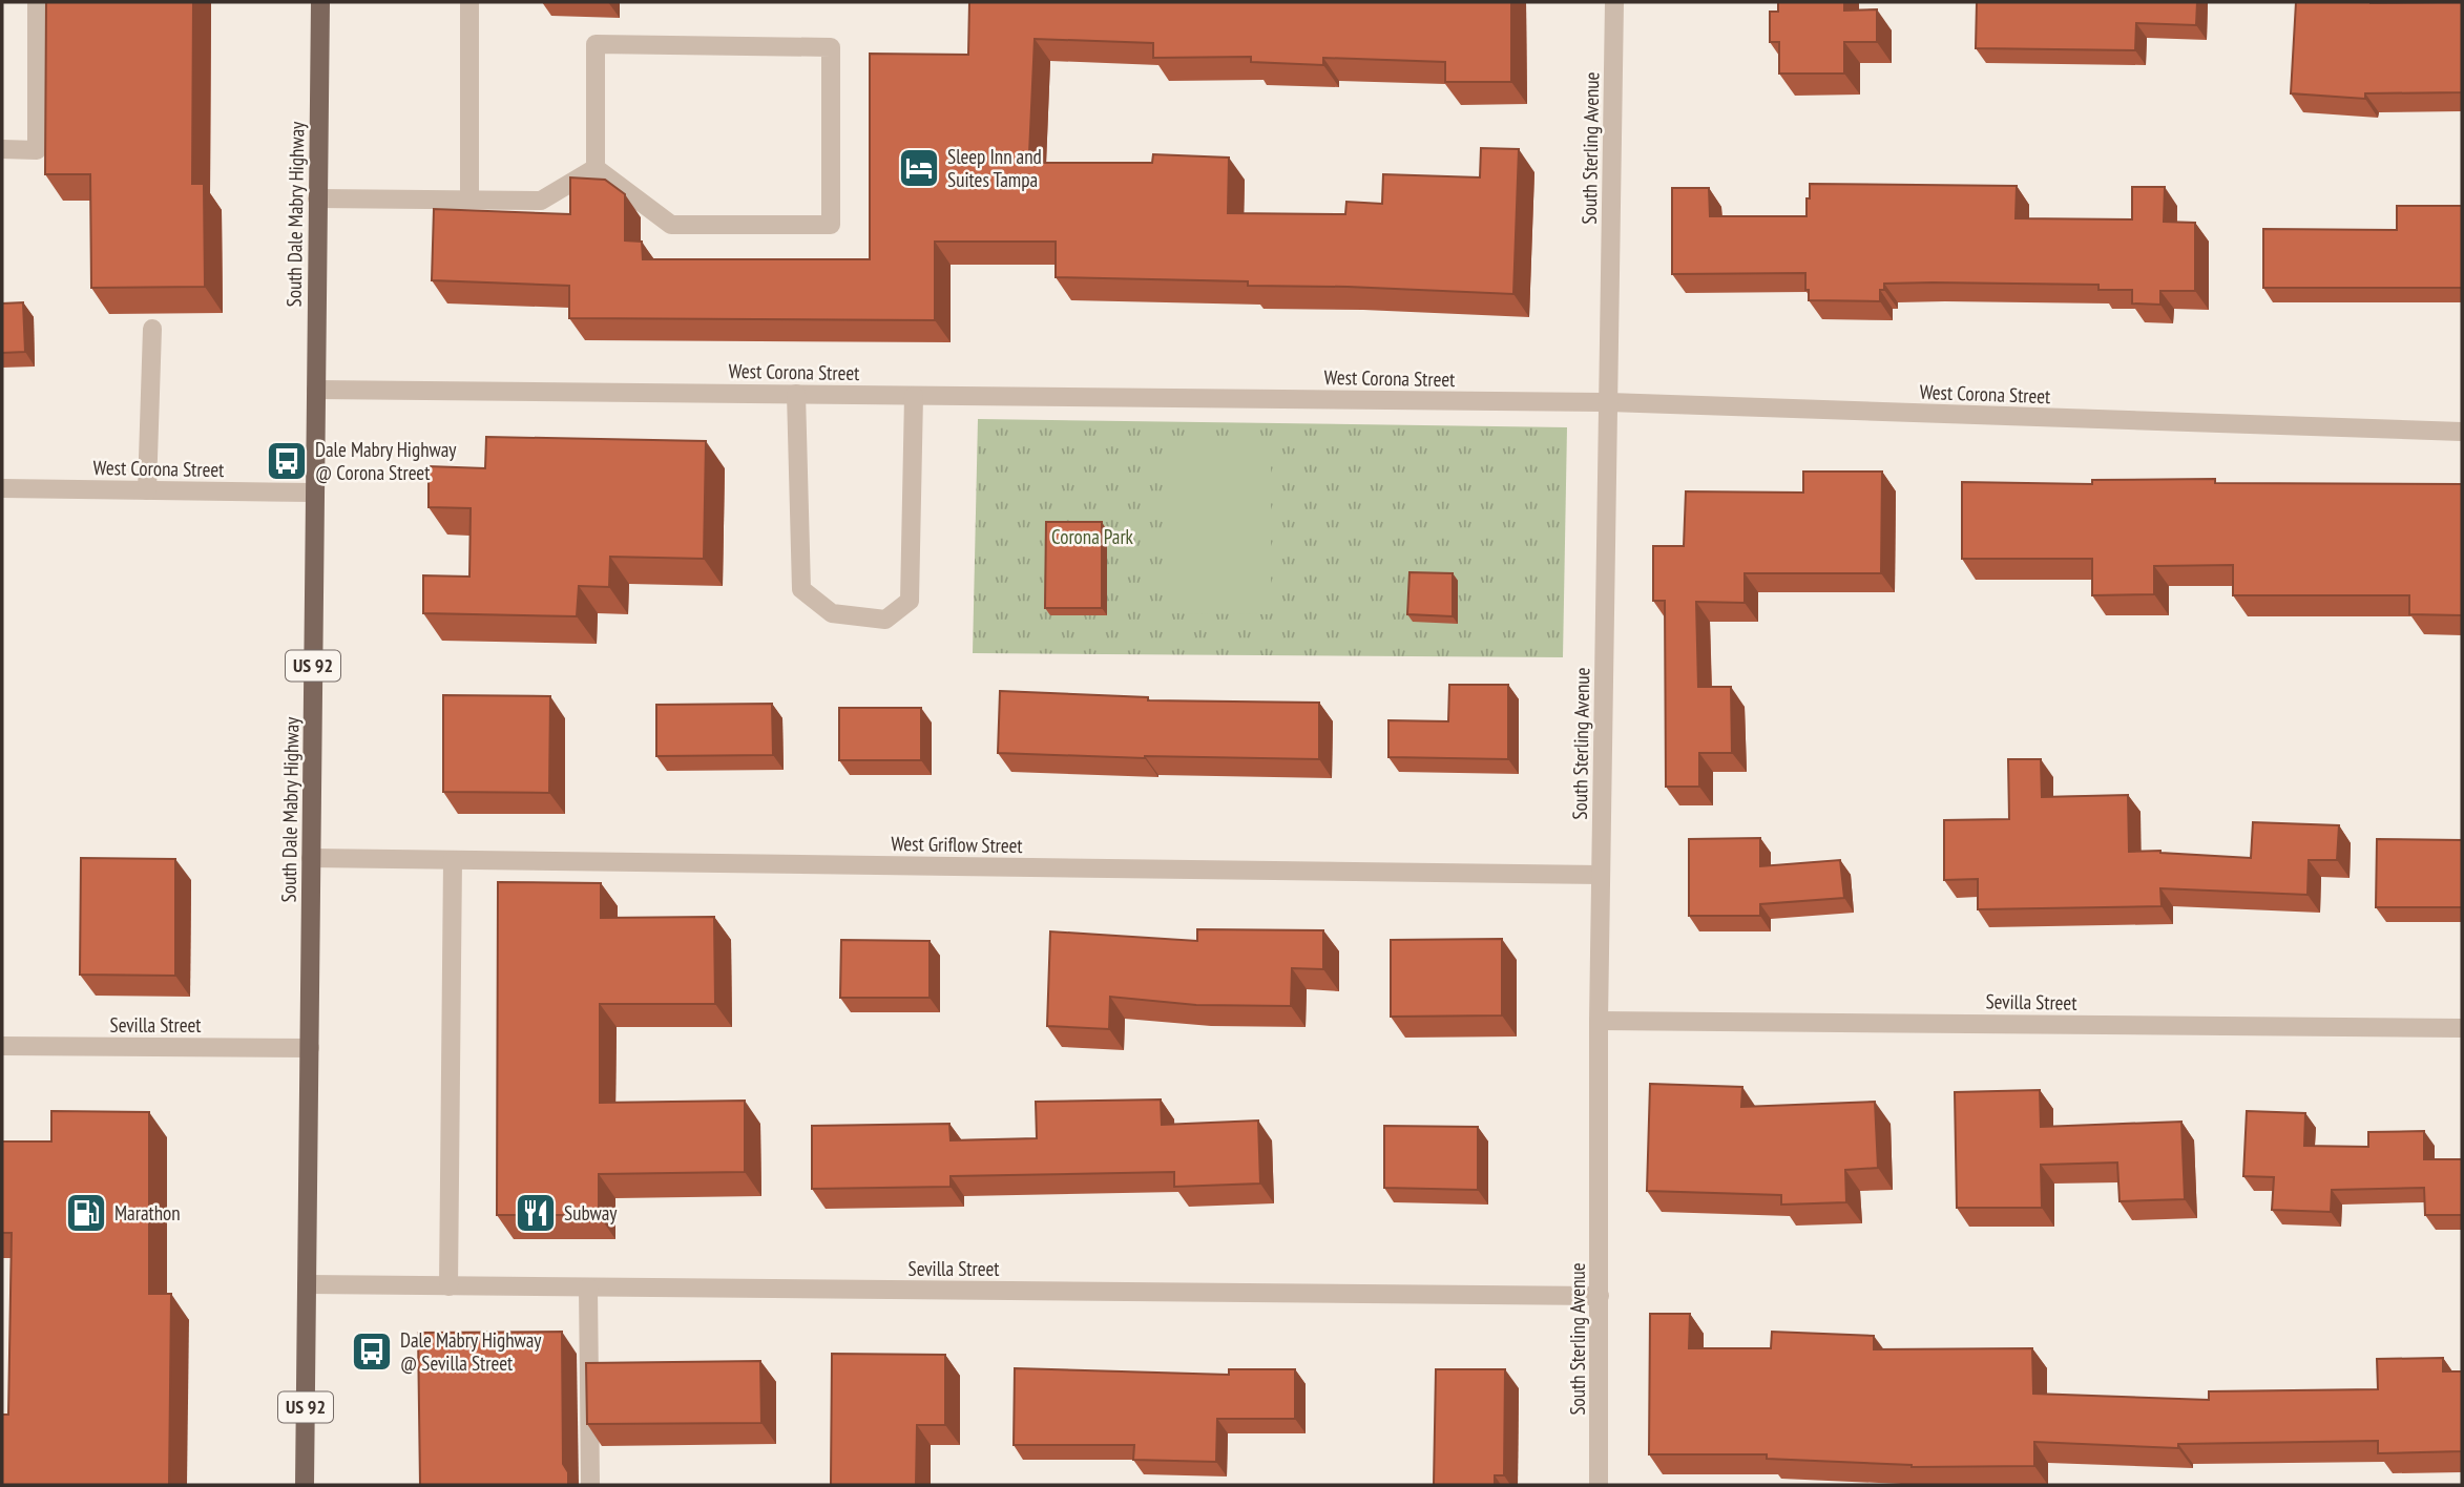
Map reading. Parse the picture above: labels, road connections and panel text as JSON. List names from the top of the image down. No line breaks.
{"streets":{"main road":["South Dale Mabry Highway","US 92"],"street":["South Sterling Avenue","West Corona Street","West Griflow Street","Sevilla Street"]},"crossings":[["South Sterling Avenue","West Corona Street"],["South Sterling Avenue","West Griflow Street"],["South Sterling Avenue","Sevilla Street"],["South Dale Mabry Highway","West Corona Street"],["South Dale Mabry Highway","West Griflow Street"],["South Dale Mabry Highway","Sevilla Street"]],"parks":["Corona Park"],"places":{"hotel":["Sleep Inn and Suites Tampa"],"bus stop":["Dale Mabry Highway @ Corona Street","Dale Mabry Highway @ Sevilla Street"],"fuel station":["Marathon"],"restaurant":["Subway"]}}
